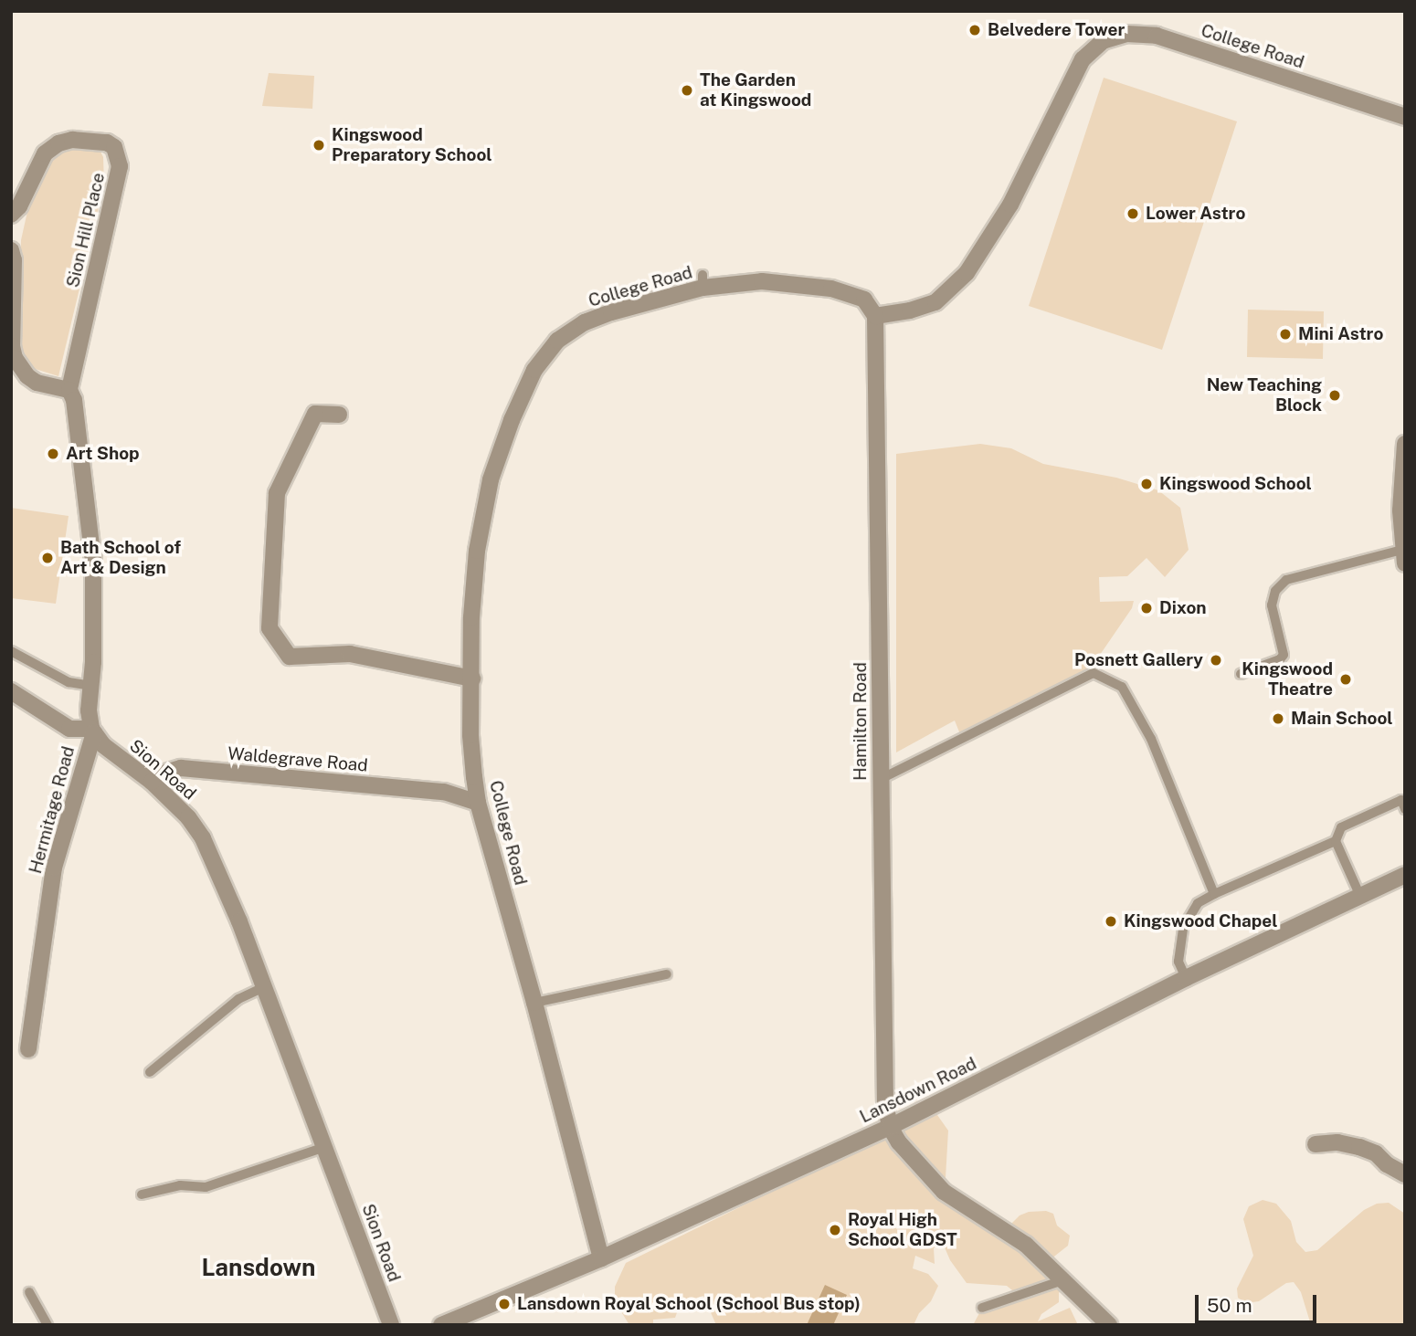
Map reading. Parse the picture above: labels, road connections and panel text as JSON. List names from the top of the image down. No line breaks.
{"streets":{"street":["College Road","Sion Hill Place","Hamilton Road","Waldegrave Road","Sion Road","Hermitage Road","Lansdown Road"]},"crossings":[["College Road","Hamilton Road"],["College Road","Waldegrave Road"],["College Road","Lansdown Road"],["Hamilton Road","Lansdown Road"],["Waldegrave Road","Sion Road"],["Sion Road","Hermitage Road"]],"districts":["Lansdown"],"places":["Belvedere Tower","The Garden at Kingswood","Kingswood Preparatory School","Lower Astro","Mini Astro","New Teaching Block","Art Shop","Kingswood School","Bath School of Art & Design","Dixon","Posnett Gallery","Kingswood Theatre","Main School","Kingswood Chapel","Royal High School GDST","Lansdown Royal School (School Bus stop)"],"scale_bar":"50 m"}
